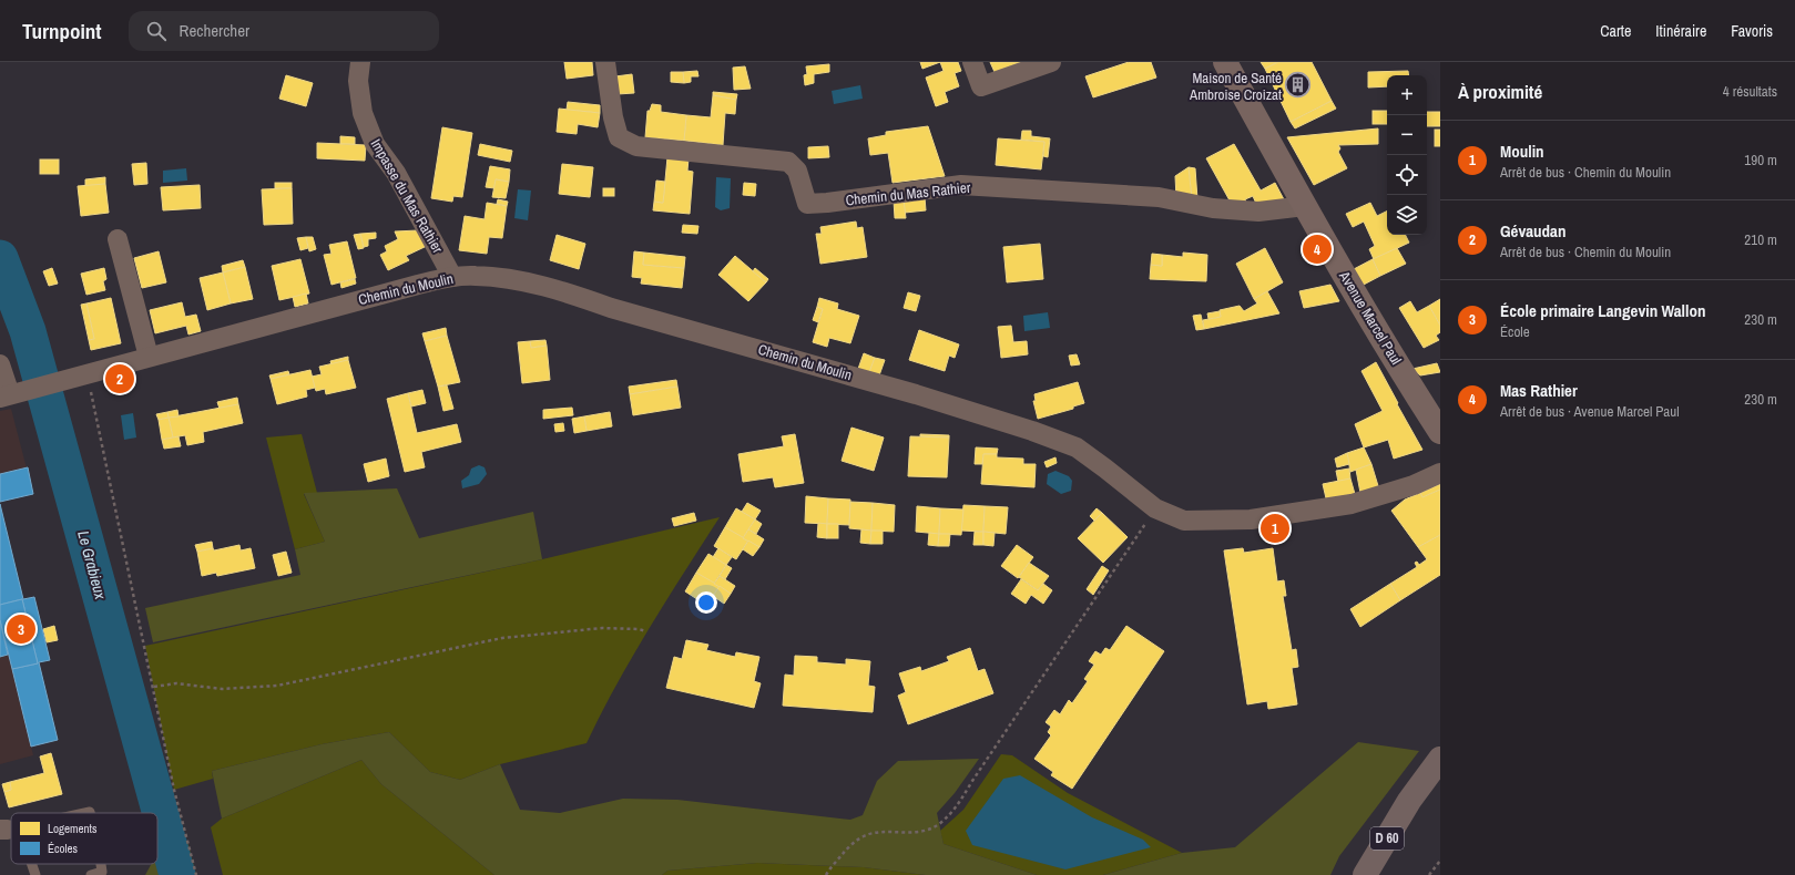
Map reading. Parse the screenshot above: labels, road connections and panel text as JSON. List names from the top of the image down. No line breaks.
{"streets":{"main road":["Avenue Marcel Paul","D 60"],"street":["Chemin du Mas Rathier","Impasse du Mas Rathier","Chemin du Moulin"]},"crossings":[["Chemin du Mas Rathier","Avenue Marcel Paul"],["Impasse du Mas Rathier","Chemin du Moulin"]],"water":["Le Grabieux"],"places":{"building":["Maison de Santé Ambroise Croizat"]},"legend":["Logements","Écoles"],"page":{"header":"Turnpoint","search":"Rechercher","nav":["Carte","Itinéraire","Favoris"],"heading":["À proximité","4 résultats"],"map_buttons":["+","−"],"list":[{"mark":"1","name":"Moulin","note":"Arrêt de bus · Chemin du Moulin","value":"190 m"},{"mark":"2","name":"Gévaudan","note":"Arrêt de bus · Chemin du Moulin","value":"210 m"},{"mark":"3","name":"École primaire Langevin Wallon","note":"École","value":"230 m"},{"mark":"4","name":"Mas Rathier","note":"Arrêt de bus · Avenue Marcel Paul","value":"230 m"}],"pins":["4","2","1","3"]}}
